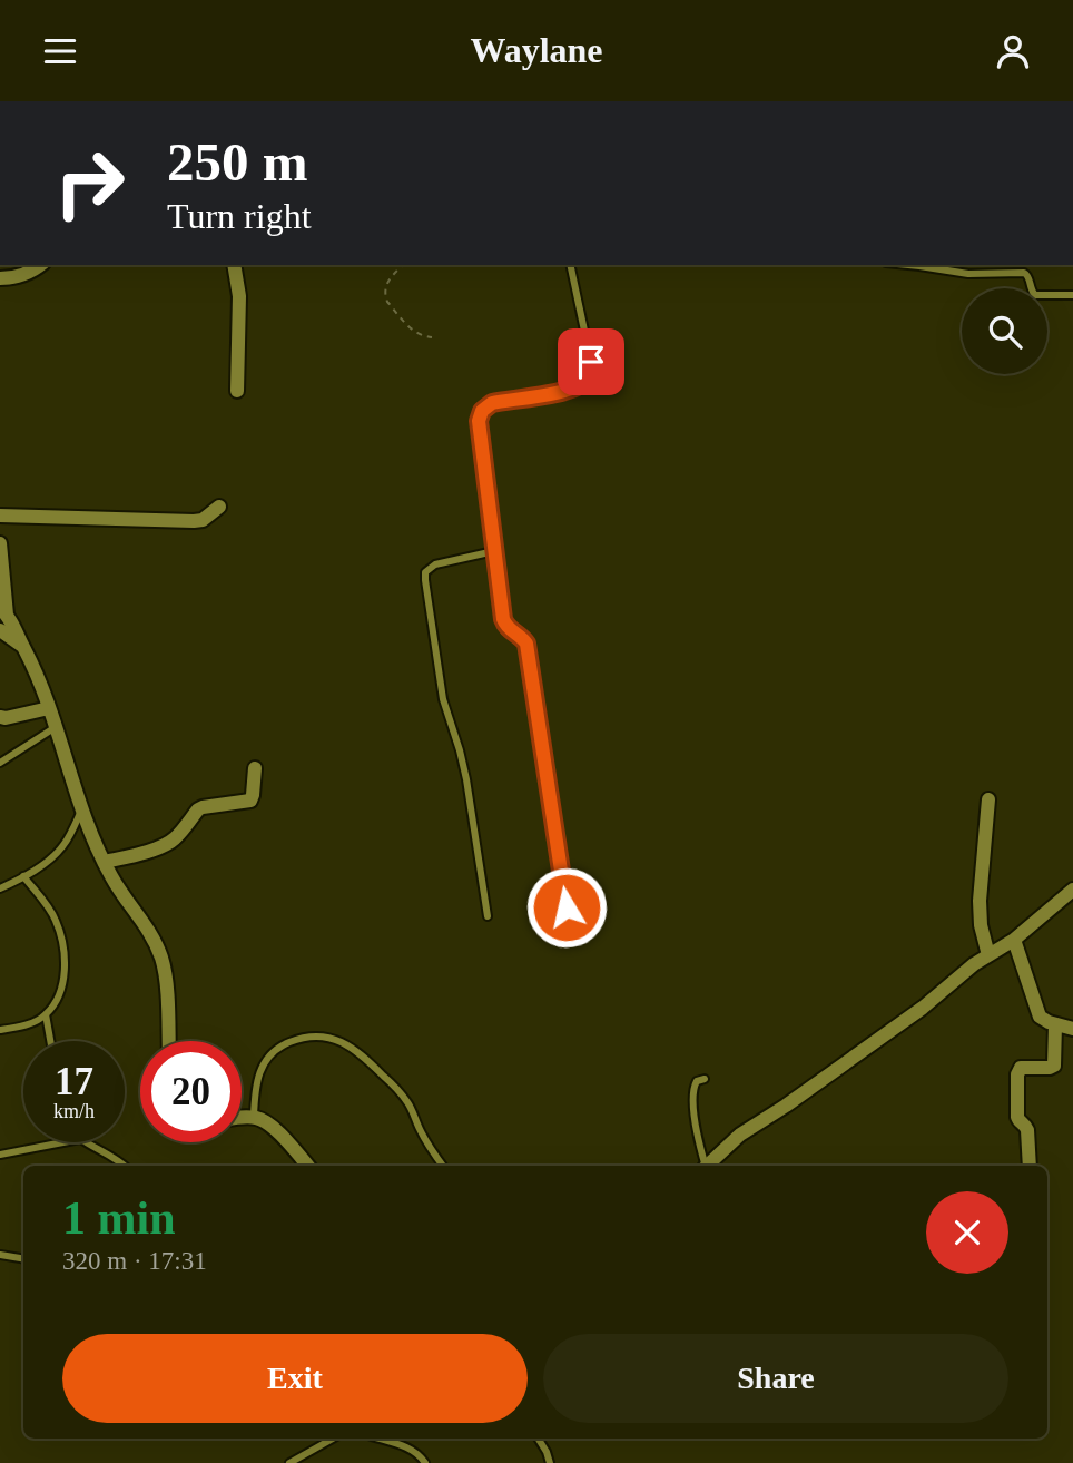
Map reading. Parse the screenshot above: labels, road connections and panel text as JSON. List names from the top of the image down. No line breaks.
{"page":{"header":"Waylane","turn":["250 m","Turn right"],"speed":"17 km/h","limit":"20","heading":["1 min","320 m · 17:31"],"buttons":["Exit","Share"]}}
